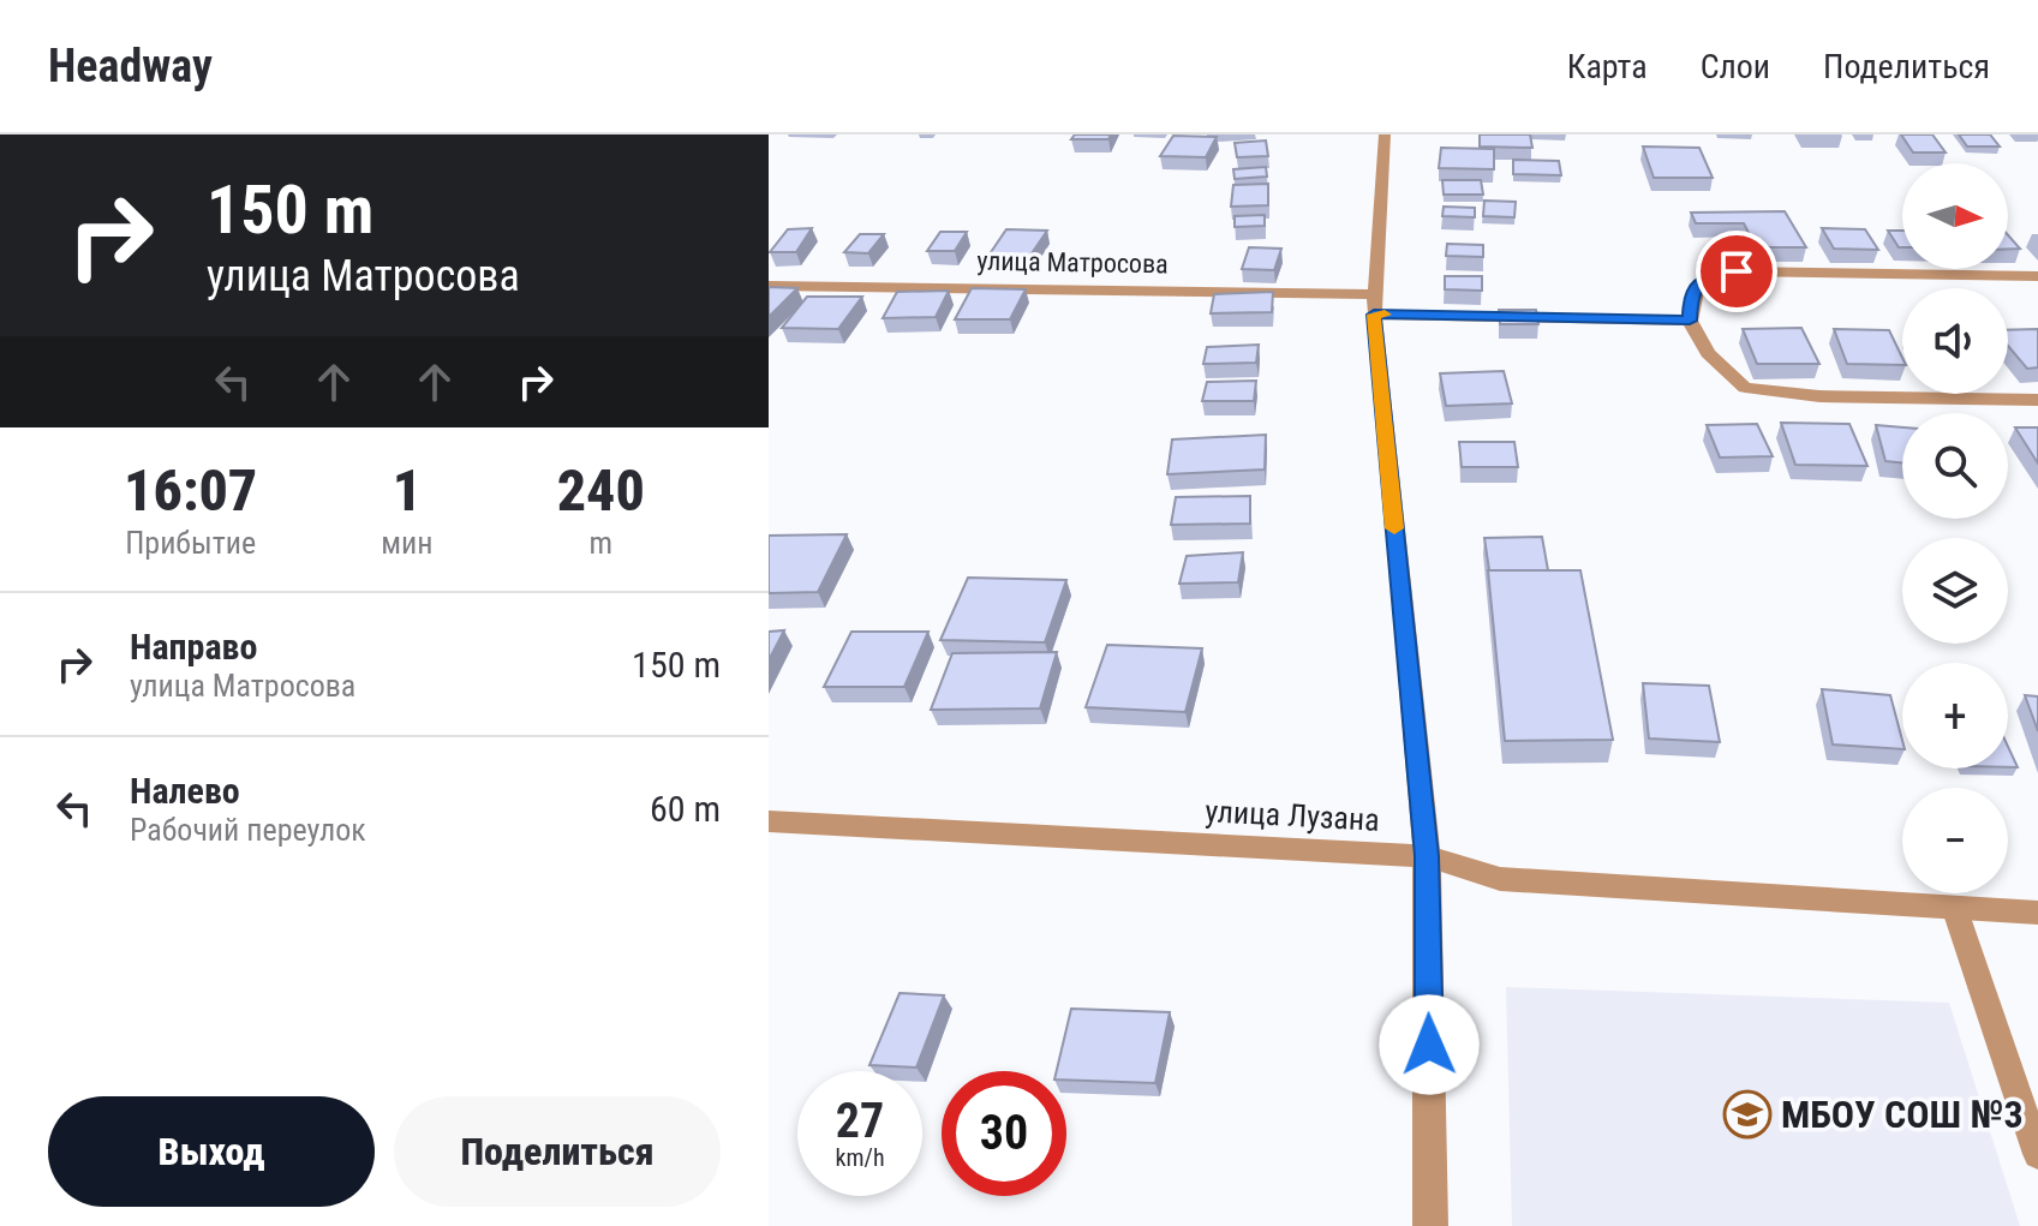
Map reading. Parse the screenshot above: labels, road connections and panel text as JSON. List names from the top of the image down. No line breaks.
{"streets":{"street":["улица Матросова","улица Лузана"]},"places":{"school or university":["МБОУ СОШ №3"]},"north":"right","page":{"header":"Headway","nav":["Карта","Слои","Поделиться"],"turn":["150 m","улица Матросова"],"map_buttons":["+","−"],"eta":["16:07","Прибытие","1","мин","240","m"],"list":[{"name":"Направо","note":"улица Матросова","value":"150 m"},{"name":"Налево","note":"Рабочий переулок","value":"60 m"}],"speed":"27 km/h","limit":"30","buttons":["Выход","Поделиться"]}}
